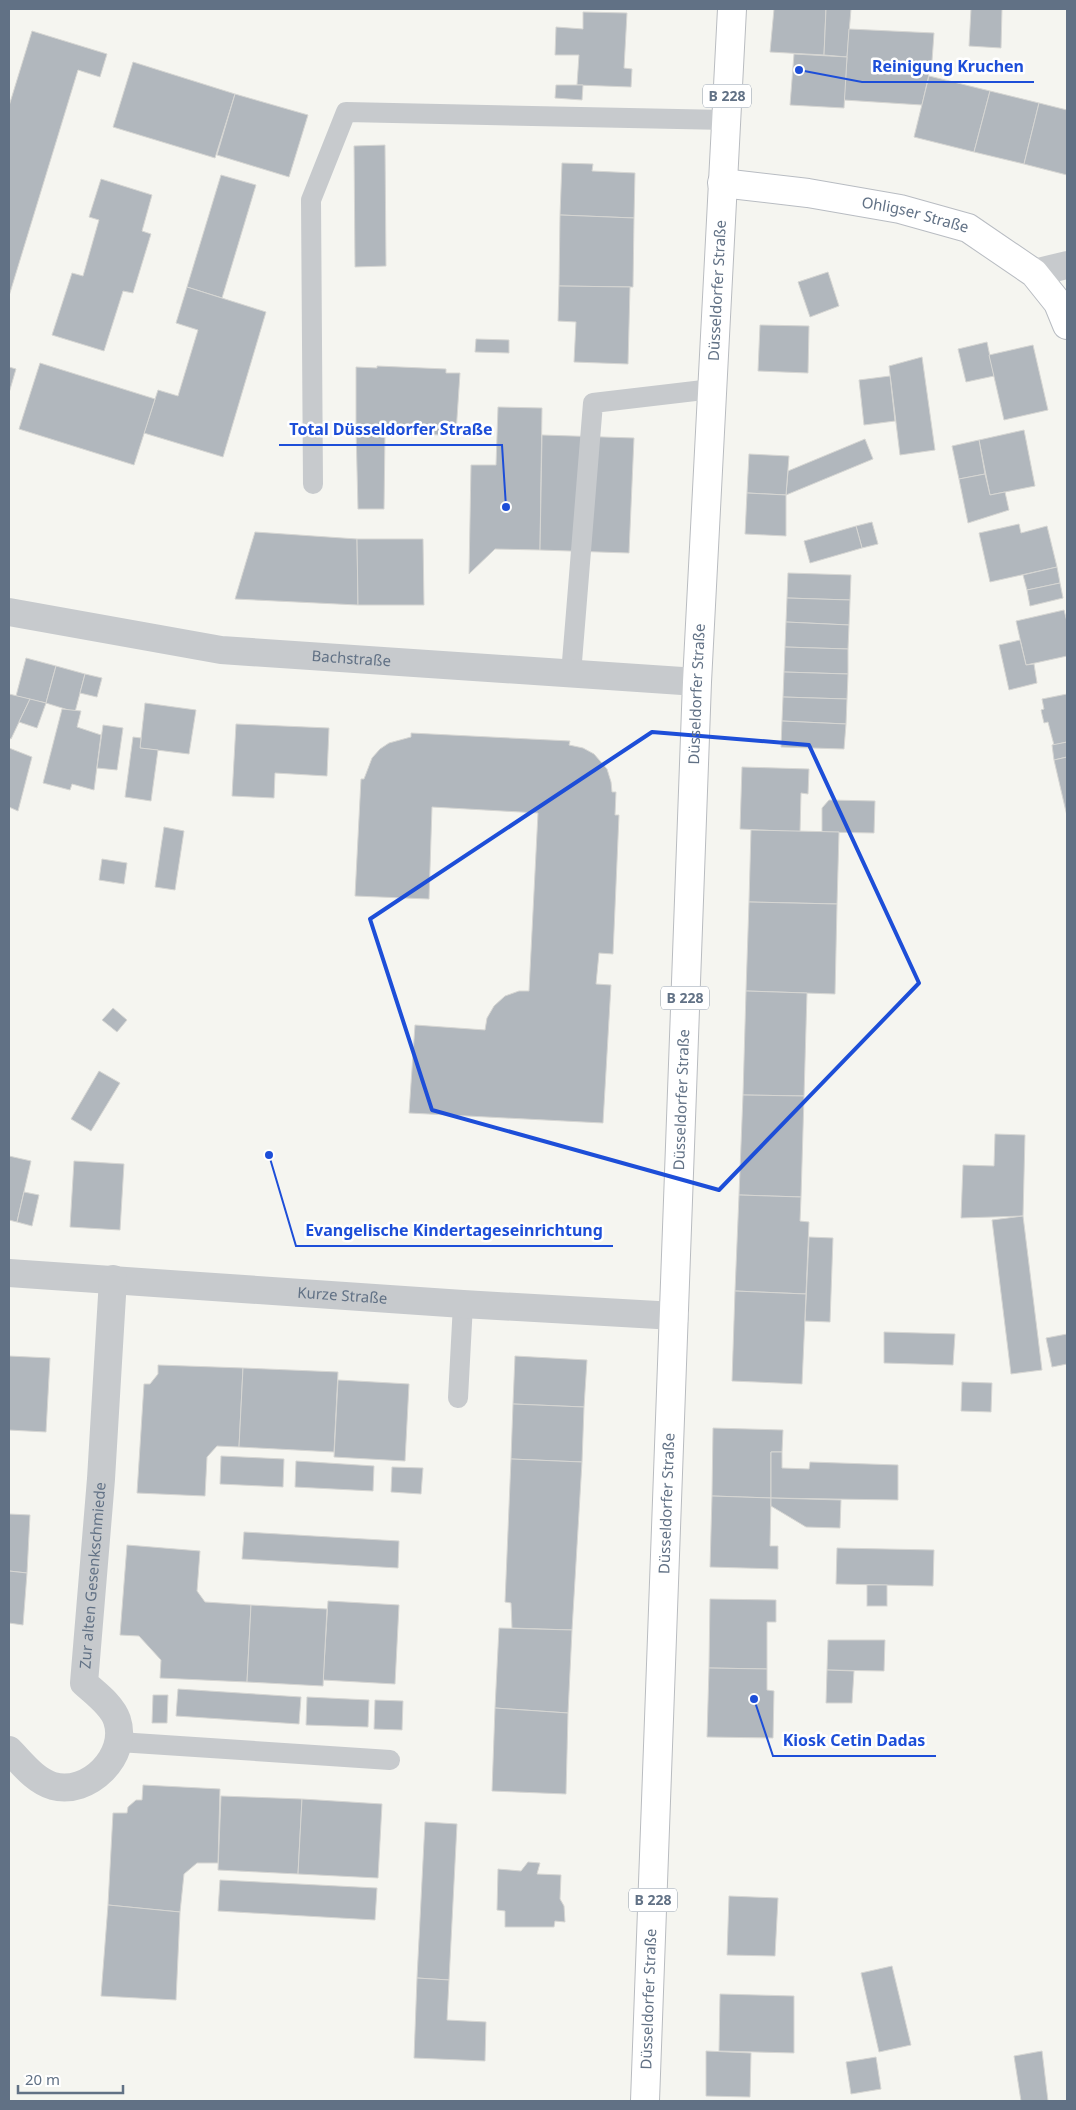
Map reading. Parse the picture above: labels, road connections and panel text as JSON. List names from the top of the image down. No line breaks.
{"streets":{"main road":["B 228","Ohligser Straße","Düsseldorfer Straße"],"street":["Bachstraße","Kurze Straße","Zur alten Gesenkschmiede"]},"crossings":[["Ohligser Straße","Düsseldorfer Straße"],["Düsseldorfer Straße","Bachstraße"],["Düsseldorfer Straße","Kurze Straße"],["Kurze Straße","Zur alten Gesenkschmiede"]],"places":["Reinigung Kruchen","Total Düsseldorfer Straße","Evangelische Kindertageseinrichtung","Kiosk Cetin Dadas"],"scale_bar":"20 m"}
